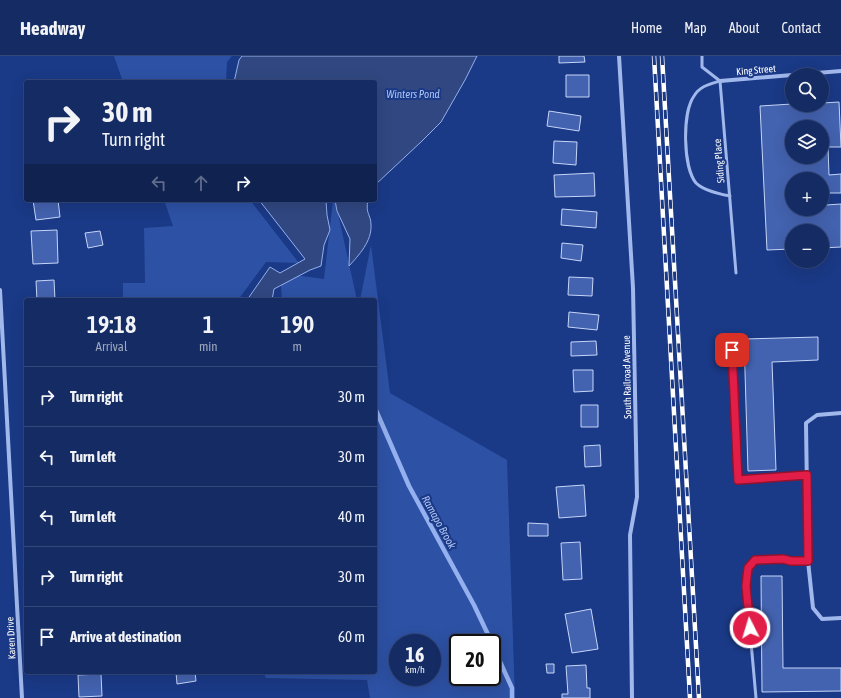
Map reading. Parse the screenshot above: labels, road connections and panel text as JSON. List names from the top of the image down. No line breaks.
{"streets":{"street":["King Street","South Railroad Avenue","Karen Drive"],"lane":["Siding Place"]},"crossings":[["King Street","Siding Place"]],"water":["Winters Pond","Ramapo Brook"],"page":{"header":"Headway","nav":["Home","Map","About","Contact"],"map_buttons":["+","−"],"turn":["30 m","Turn right"],"eta":["19:18","Arrival","1","min","190","m"],"list":[{"name":"Turn right","value":"30 m"},{"name":"Turn left","value":"30 m"},{"name":"Turn left","value":"40 m"},{"name":"Turn right","value":"30 m"},{"name":"Arrive at destination","value":"60 m"}],"speed":"16 km/h","limit":"20"}}
